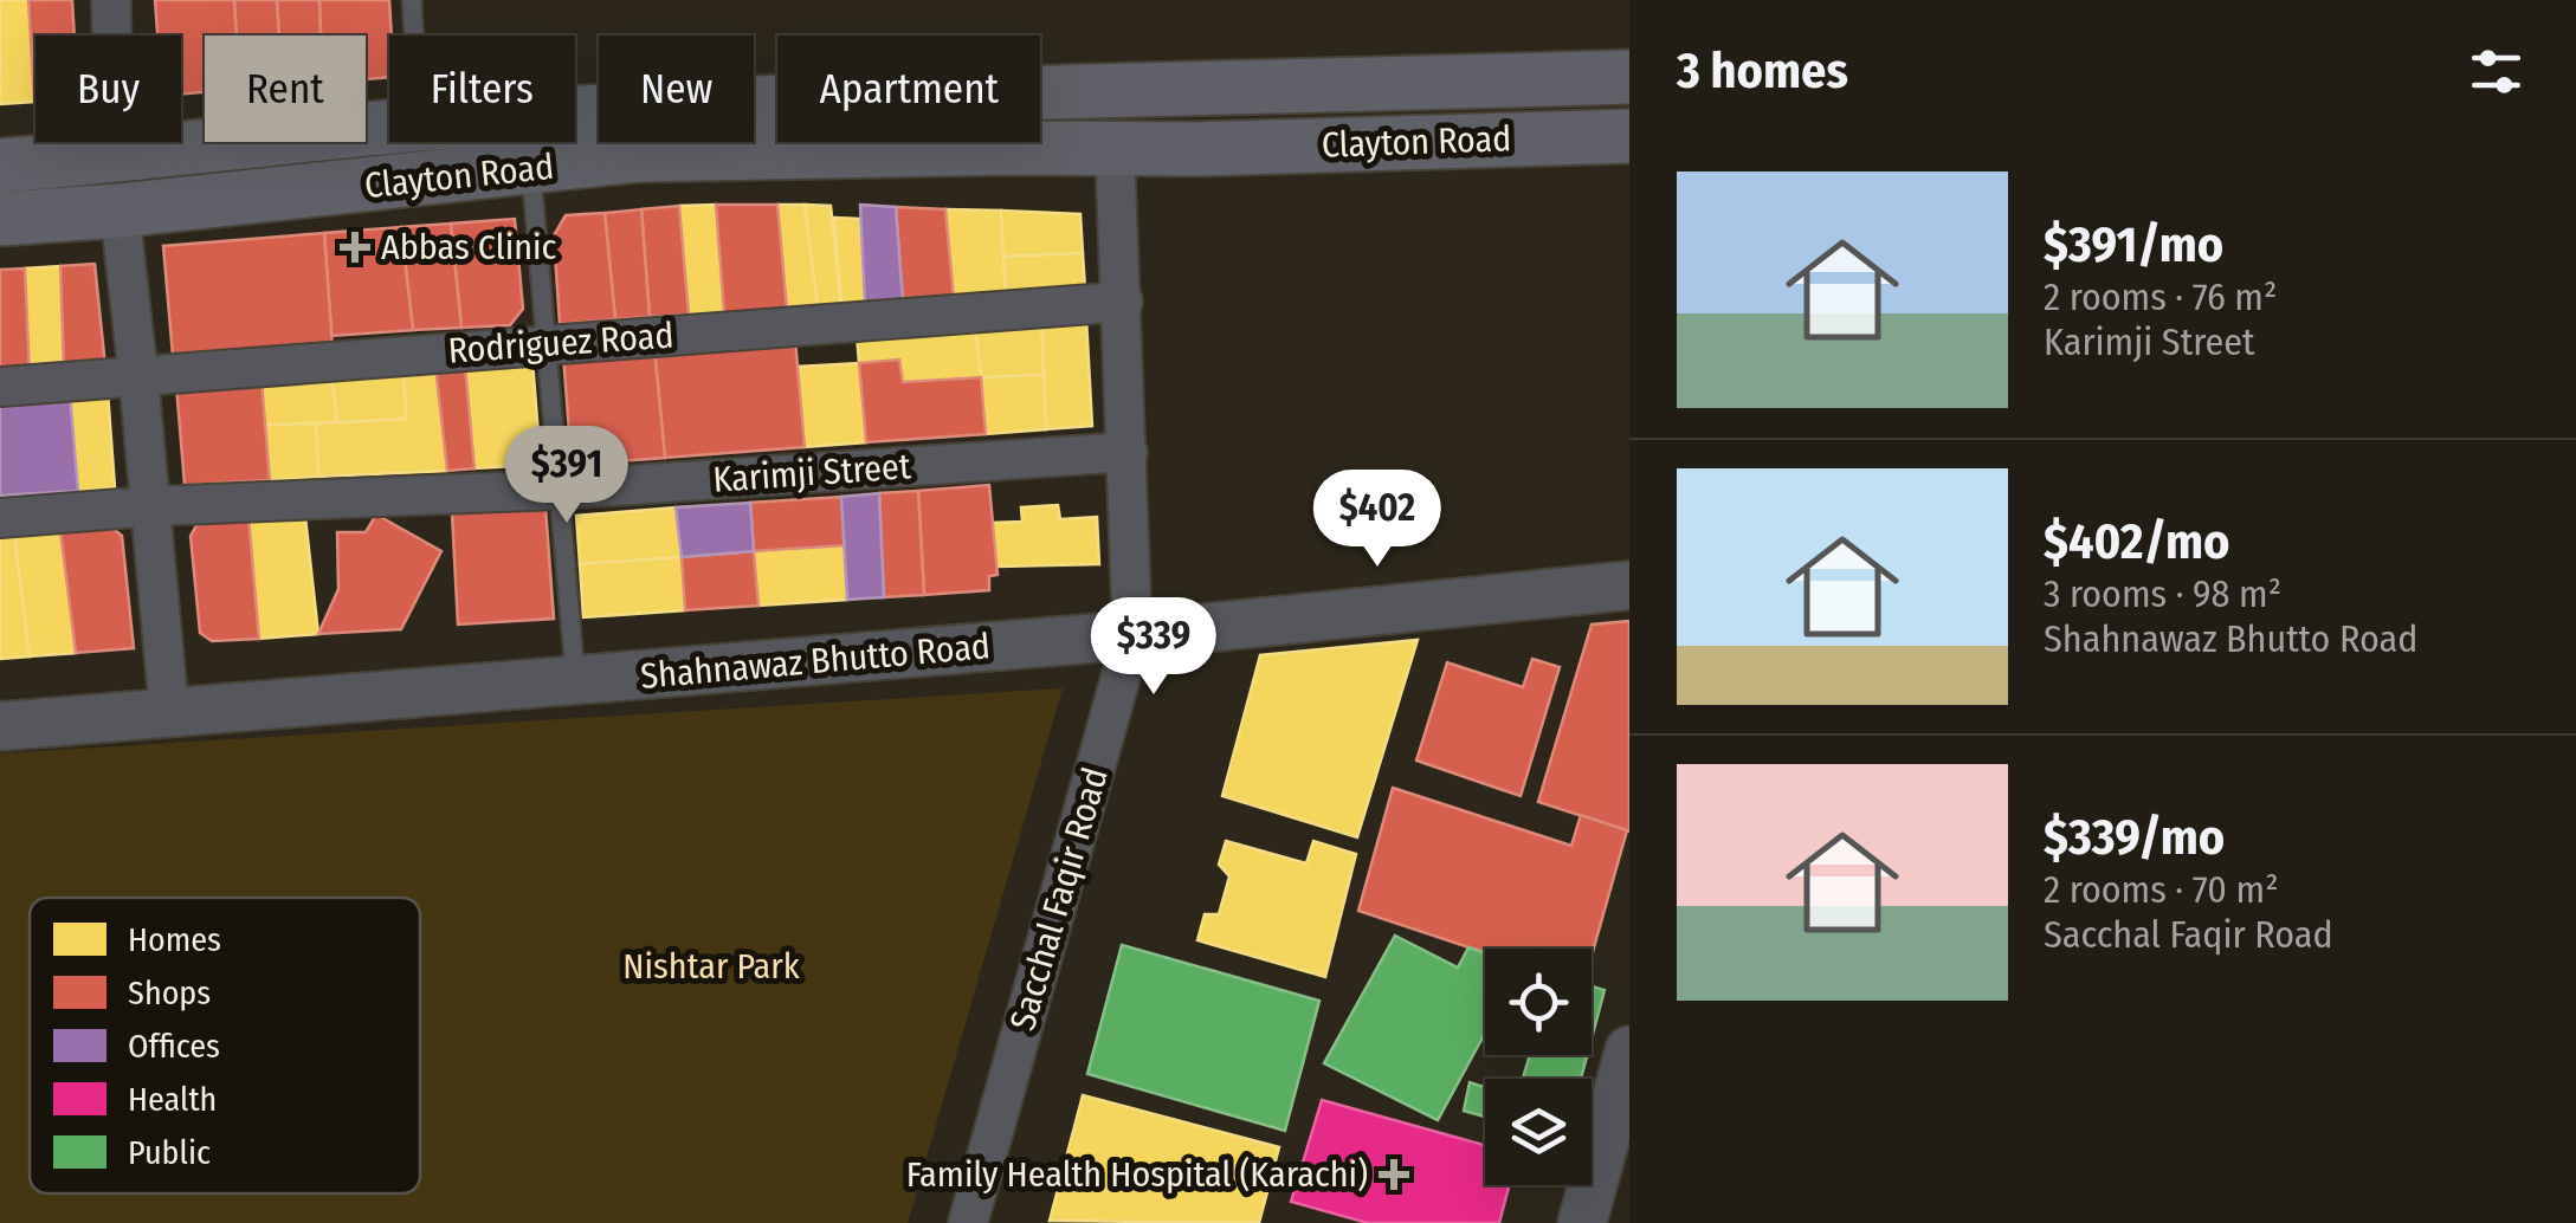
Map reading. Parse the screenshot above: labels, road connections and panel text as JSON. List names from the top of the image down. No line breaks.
{"streets":{"main road":["Clayton Road"],"street":["Rodriguez Road","Karimji Street","Shahnawaz Bhutto Road","Sacchal Faqir Road"]},"crossings":[["Clayton Road","Sacchal Faqir Road"],["Rodriguez Road","Sacchal Faqir Road"],["Karimji Street","Sacchal Faqir Road"],["Shahnawaz Bhutto Road","Sacchal Faqir Road"]],"parks":["Nishtar Park"],"places":{"health":["Abbas Clinic","Family Health Hospital (Karachi)"]},"legend":["Homes","Shops","Offices","Health","Public"],"page":{"heading":"3 homes","chip":["Buy","Rent","Filters","New","Apartment"],"list":[{"name":"$391/mo","note":"2 rooms · 76 m² · Karimji Street"},{"name":"$402/mo","note":"3 rooms · 98 m² · Shahnawaz Bhutto Road"},{"name":"$339/mo","note":"2 rooms · 70 m² · Sacchal Faqir Road"}],"price":["$391","$402","$339"]}}
